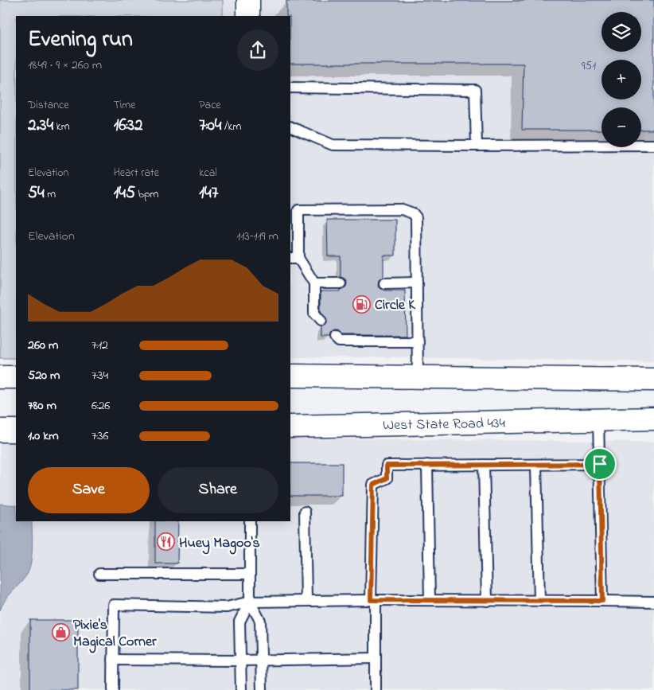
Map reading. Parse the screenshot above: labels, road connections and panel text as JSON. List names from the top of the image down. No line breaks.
{"streets":{"main road":["West State Road 434"]},"places":{"fuel station":["Circle K"],"restaurant":["Huey Magoo's"],"shop":["Pixie's Magical Corner"]},"house_numbers":["951"],"page":{"map_buttons":["+","−"],"heading":["Evening run","18:49 · 9 × 260 m"],"stats":[["Distance","2.34 km"],["Time","16:32"],["Pace","7:04 /km"],["Elevation","54 m"],["Heart rate","145 bpm"],["kcal","147"]],"chart":["Elevation","113–119 m"],"list":[{"name":"260 m","note":"7:12"},{"name":"520 m","note":"7:34"},{"name":"780 m","note":"6:26"},{"name":"1.0 km","note":"7:36"}],"buttons":["Save","Share"]}}
